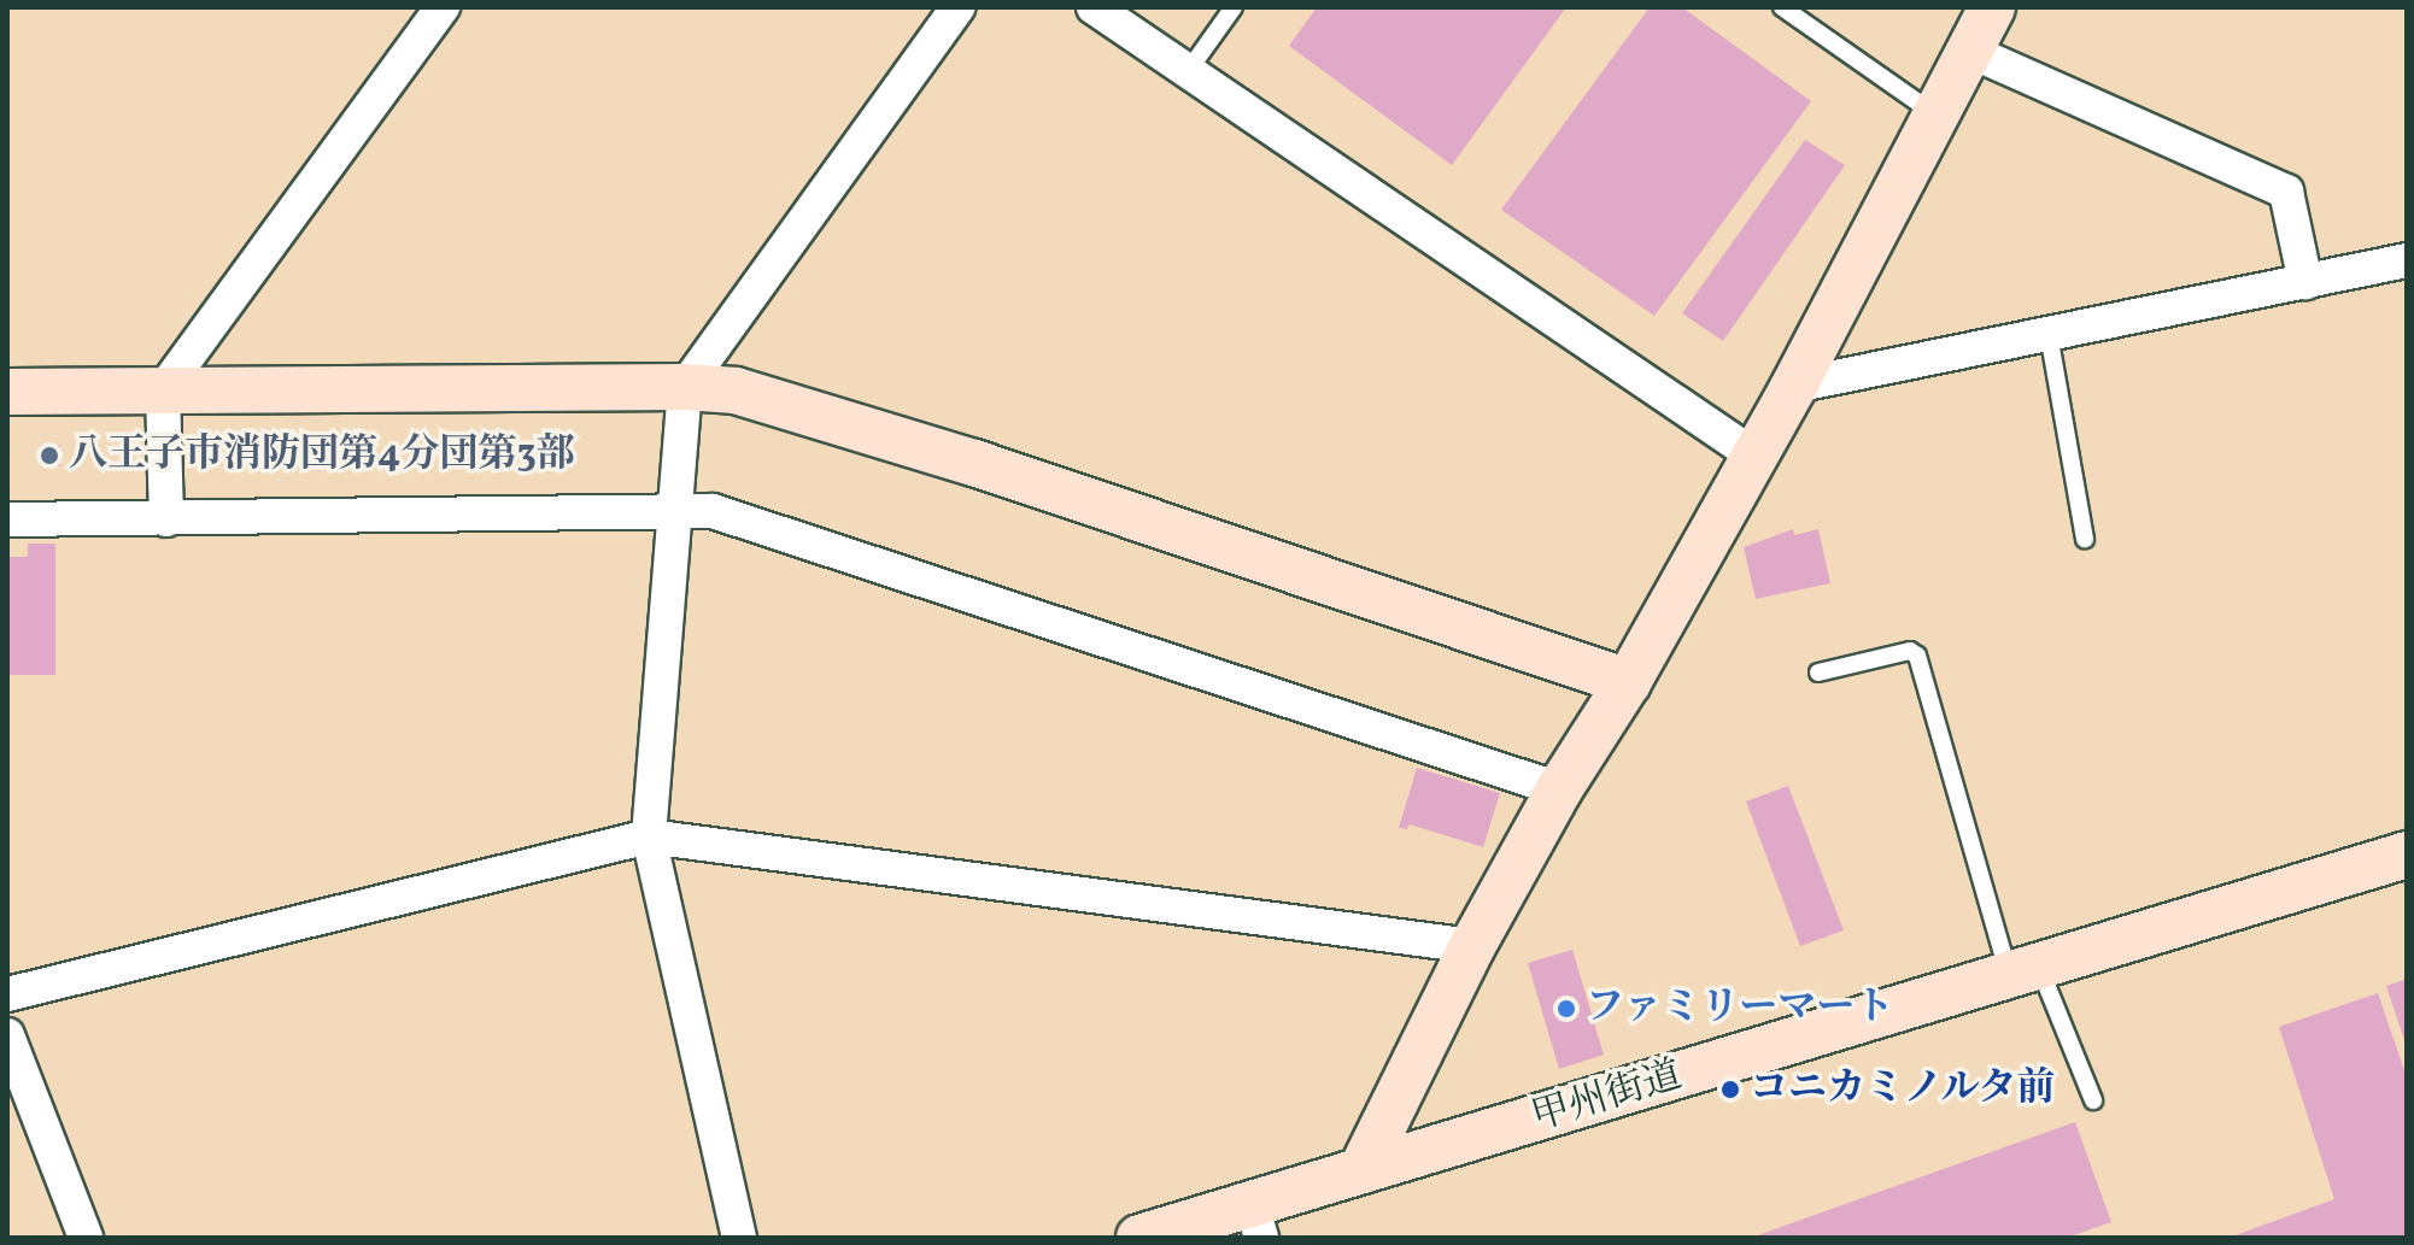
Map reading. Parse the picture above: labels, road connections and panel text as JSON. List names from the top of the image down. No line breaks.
{"streets":{"street":["甲州街道"]},"places":["八王子市消防団第4分団第3部","ファミリーマート","コニカミノルタ前"]}
